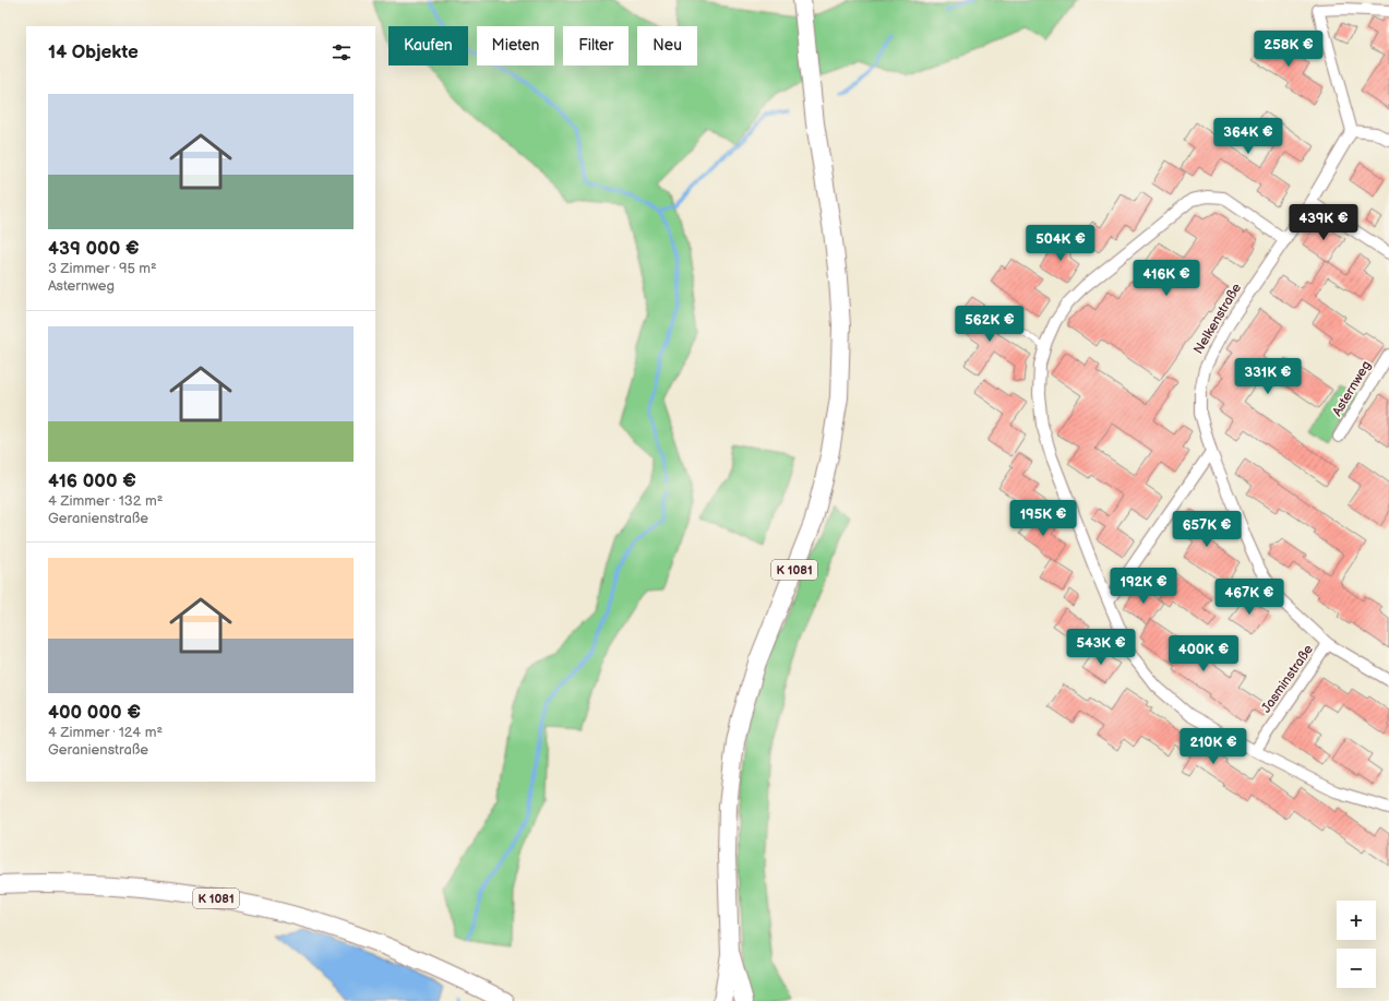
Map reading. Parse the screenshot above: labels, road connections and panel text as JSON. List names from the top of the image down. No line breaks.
{"streets":{"main road":["K 1081"],"street":["Nelkenstraße","Asternweg","Jasminstraße"]},"crossings":[["Nelkenstraße","Jasminstraße"]],"page":{"chip":["Kaufen","Mieten","Filter","Neu"],"heading":"14 Objekte","price":["258K €","364K €","439K €","504K €","416K €","562K €","331K €","195K €","657K €","192K €","467K €","543K €","400K €","210K €"],"list":[{"name":"439 000 €","note":"3 Zimmer · 95 m² · Asternweg"},{"name":"416 000 €","note":"4 Zimmer · 132 m² · Geranienstraße"},{"name":"400 000 €","note":"4 Zimmer · 124 m² · Geranienstraße"}],"map_buttons":["+","−"]}}
